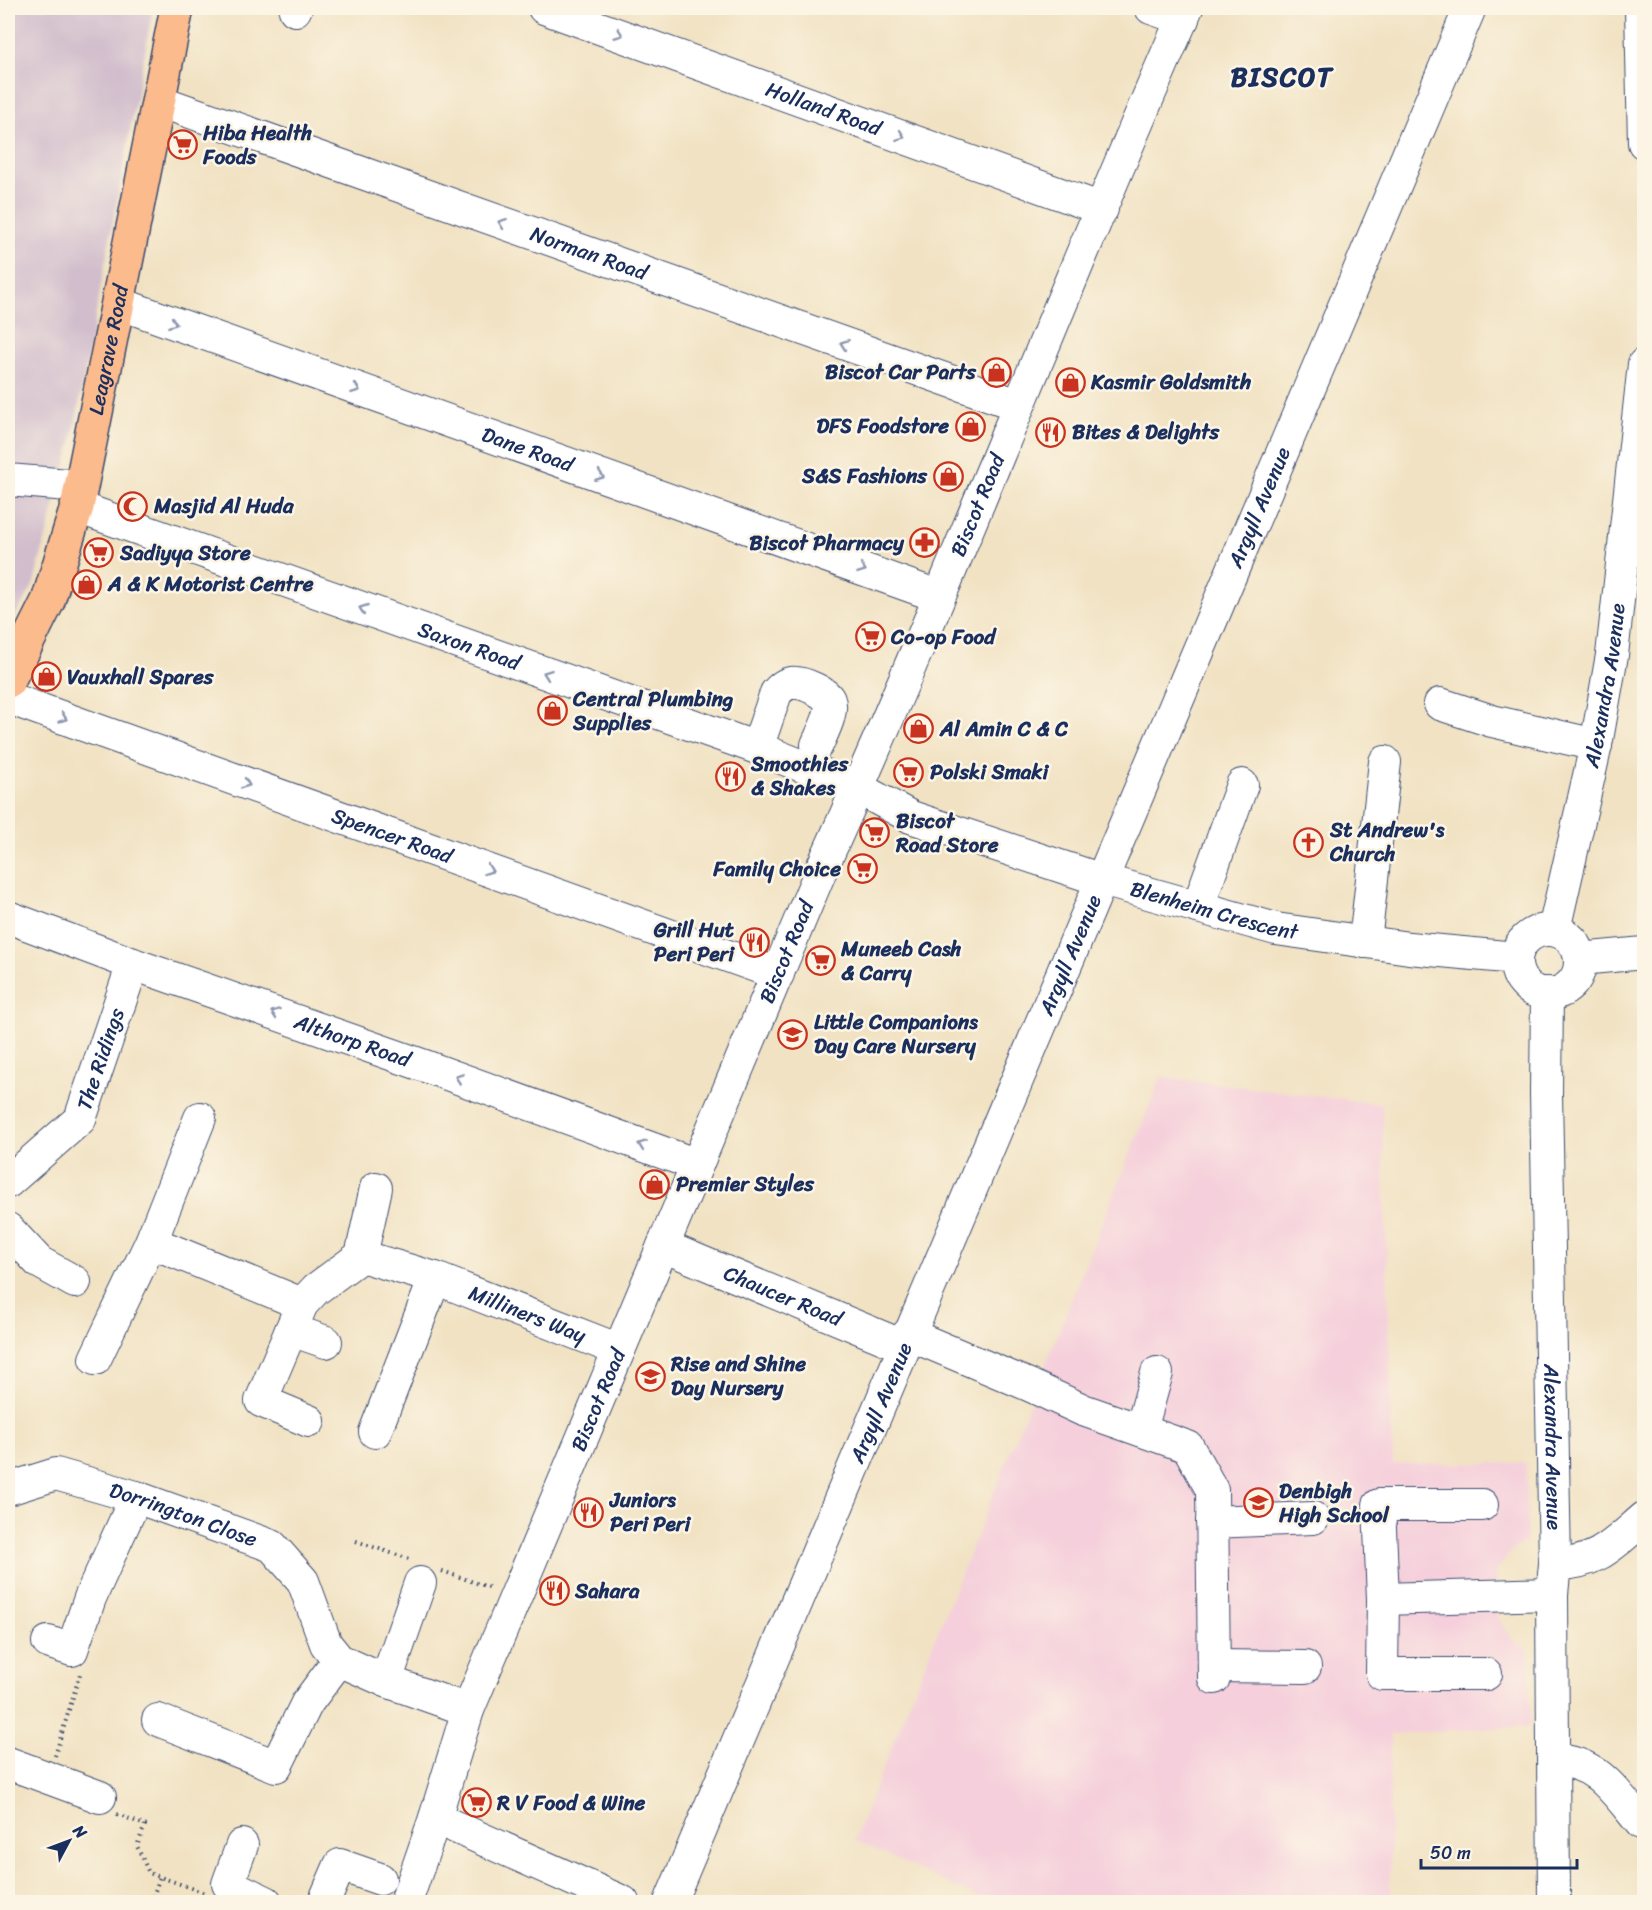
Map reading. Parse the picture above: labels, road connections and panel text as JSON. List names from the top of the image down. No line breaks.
{"streets":{"main road":["Leagrave Road"],"street":["Holland Road","Norman Road","Dane Road","Biscot Road","Argyll Avenue","Saxon Road","Alexandra Avenue","Spencer Road","Blenheim Crescent","Althorp Road","The Ridings","Chaucer Road","Milliners Way","Dorrington Close"]},"crossings":[["Holland Road","Biscot Road"],["Norman Road","Leagrave Road"],["Norman Road","Biscot Road"],["Leagrave Road","Dane Road"],["Leagrave Road","Saxon Road"],["Dane Road","Biscot Road"],["Biscot Road","Saxon Road"],["Biscot Road","Spencer Road"],["Biscot Road","Blenheim Crescent"],["Biscot Road","Althorp Road"],["Biscot Road","Chaucer Road"],["Biscot Road","Milliners Way"],["Argyll Avenue","Blenheim Crescent"],["Argyll Avenue","Chaucer Road"],["Saxon Road","Blenheim Crescent"],["Alexandra Avenue","Blenheim Crescent"],["Althorp Road","The Ridings"]],"one_way":["Holland Road","Norman Road","Dane Road","Saxon Road","Spencer Road","Althorp Road"],"districts":["BISCOT"],"places":{"supermarket":["Hiba Health Foods","Sadiyya Store","Co-op Food","Polski Smaki","Biscot Road Store","Family Choice","Muneeb Cash & Carry","R V Food & Wine"],"shop":["Biscot Car Parts","Kasmir Goldsmith","DFS Foodstore","S&S Fashions","A & K Motorist Centre","Vauxhall Spares","Central Plumbing Supplies","Al Amin C & C","Premier Styles"],"restaurant":["Bites & Delights","Smoothies & Shakes","Grill Hut Peri Peri","Juniors Peri Peri","Sahara"],"mosque":["Masjid Al Huda"],"pharmacy":["Biscot Pharmacy"],"church":["St Andrew's Church"],"school or university":["Little Companions Day Care Nursery","Rise and Shine Day Nursery","Denbigh High School"]},"scale_bar":"50 m","north":"top right"}
